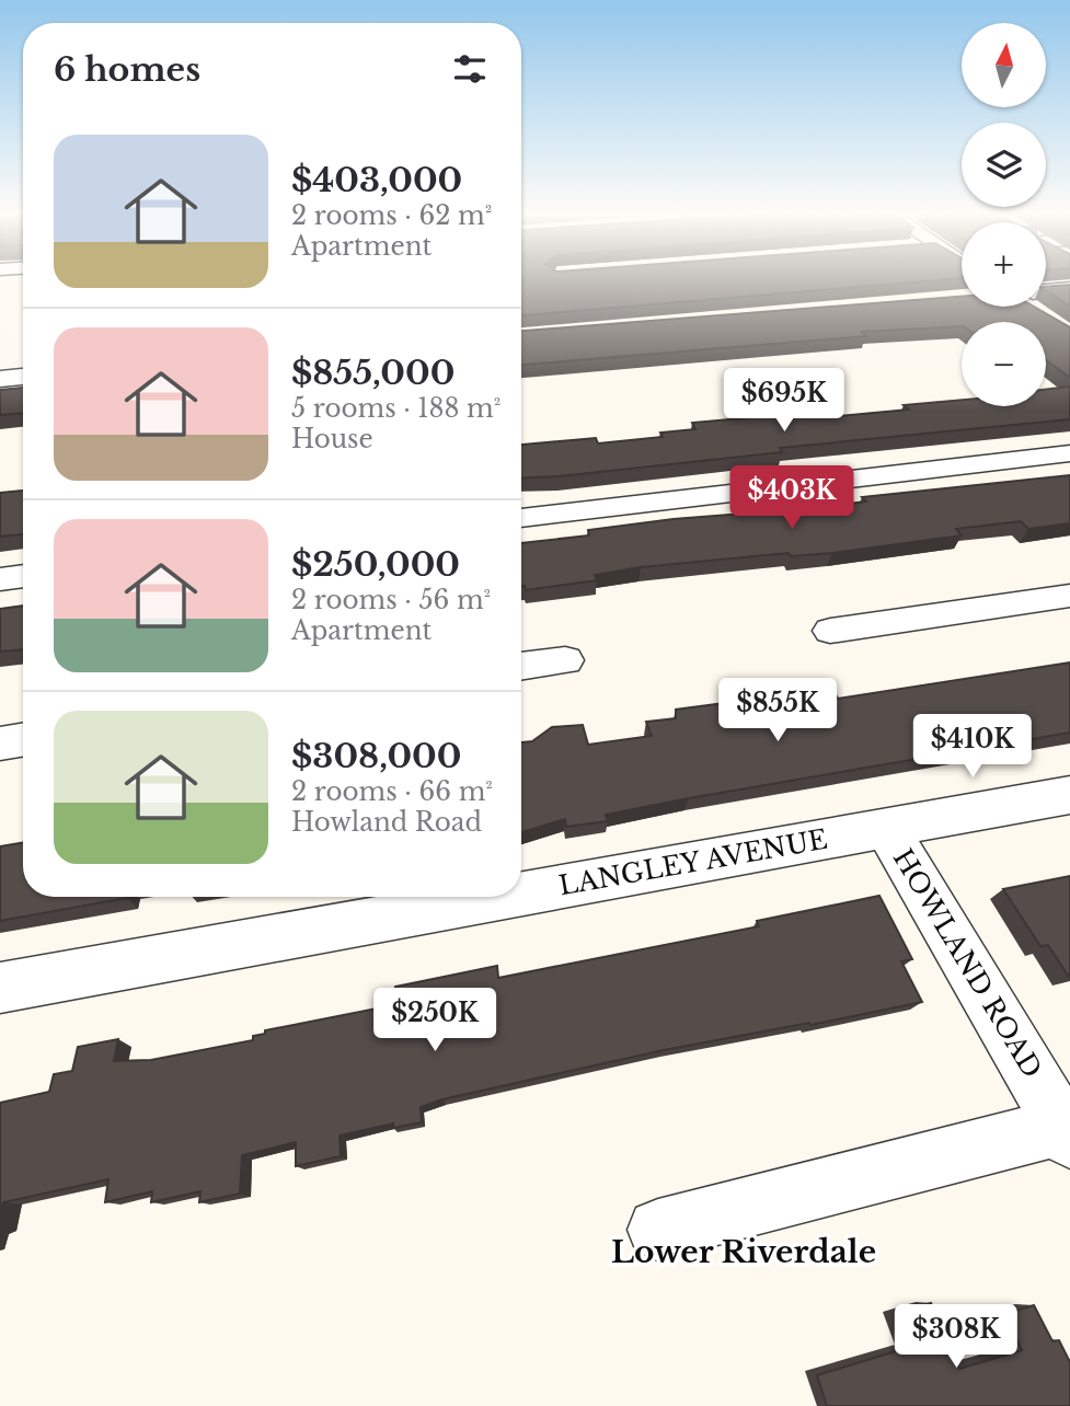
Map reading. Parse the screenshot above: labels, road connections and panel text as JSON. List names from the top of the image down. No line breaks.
{"streets":{"street":["LANGLEY AVENUE","HOWLAND ROAD"]},"crossings":[["LANGLEY AVENUE","HOWLAND ROAD"]],"districts":["Lower Riverdale"],"north":"top","page":{"map_buttons":["+","−"],"heading":"6 homes","list":[{"name":"$403,000","note":"2 rooms · 62 m² · Apartment"},{"name":"$855,000","note":"5 rooms · 188 m² · House"},{"name":"$250,000","note":"2 rooms · 56 m² · Apartment"},{"name":"$308,000","note":"2 rooms · 66 m² · Howland Road"}],"price":["$695K","$403K","$855K","$410K","$250K","$308K"]}}
